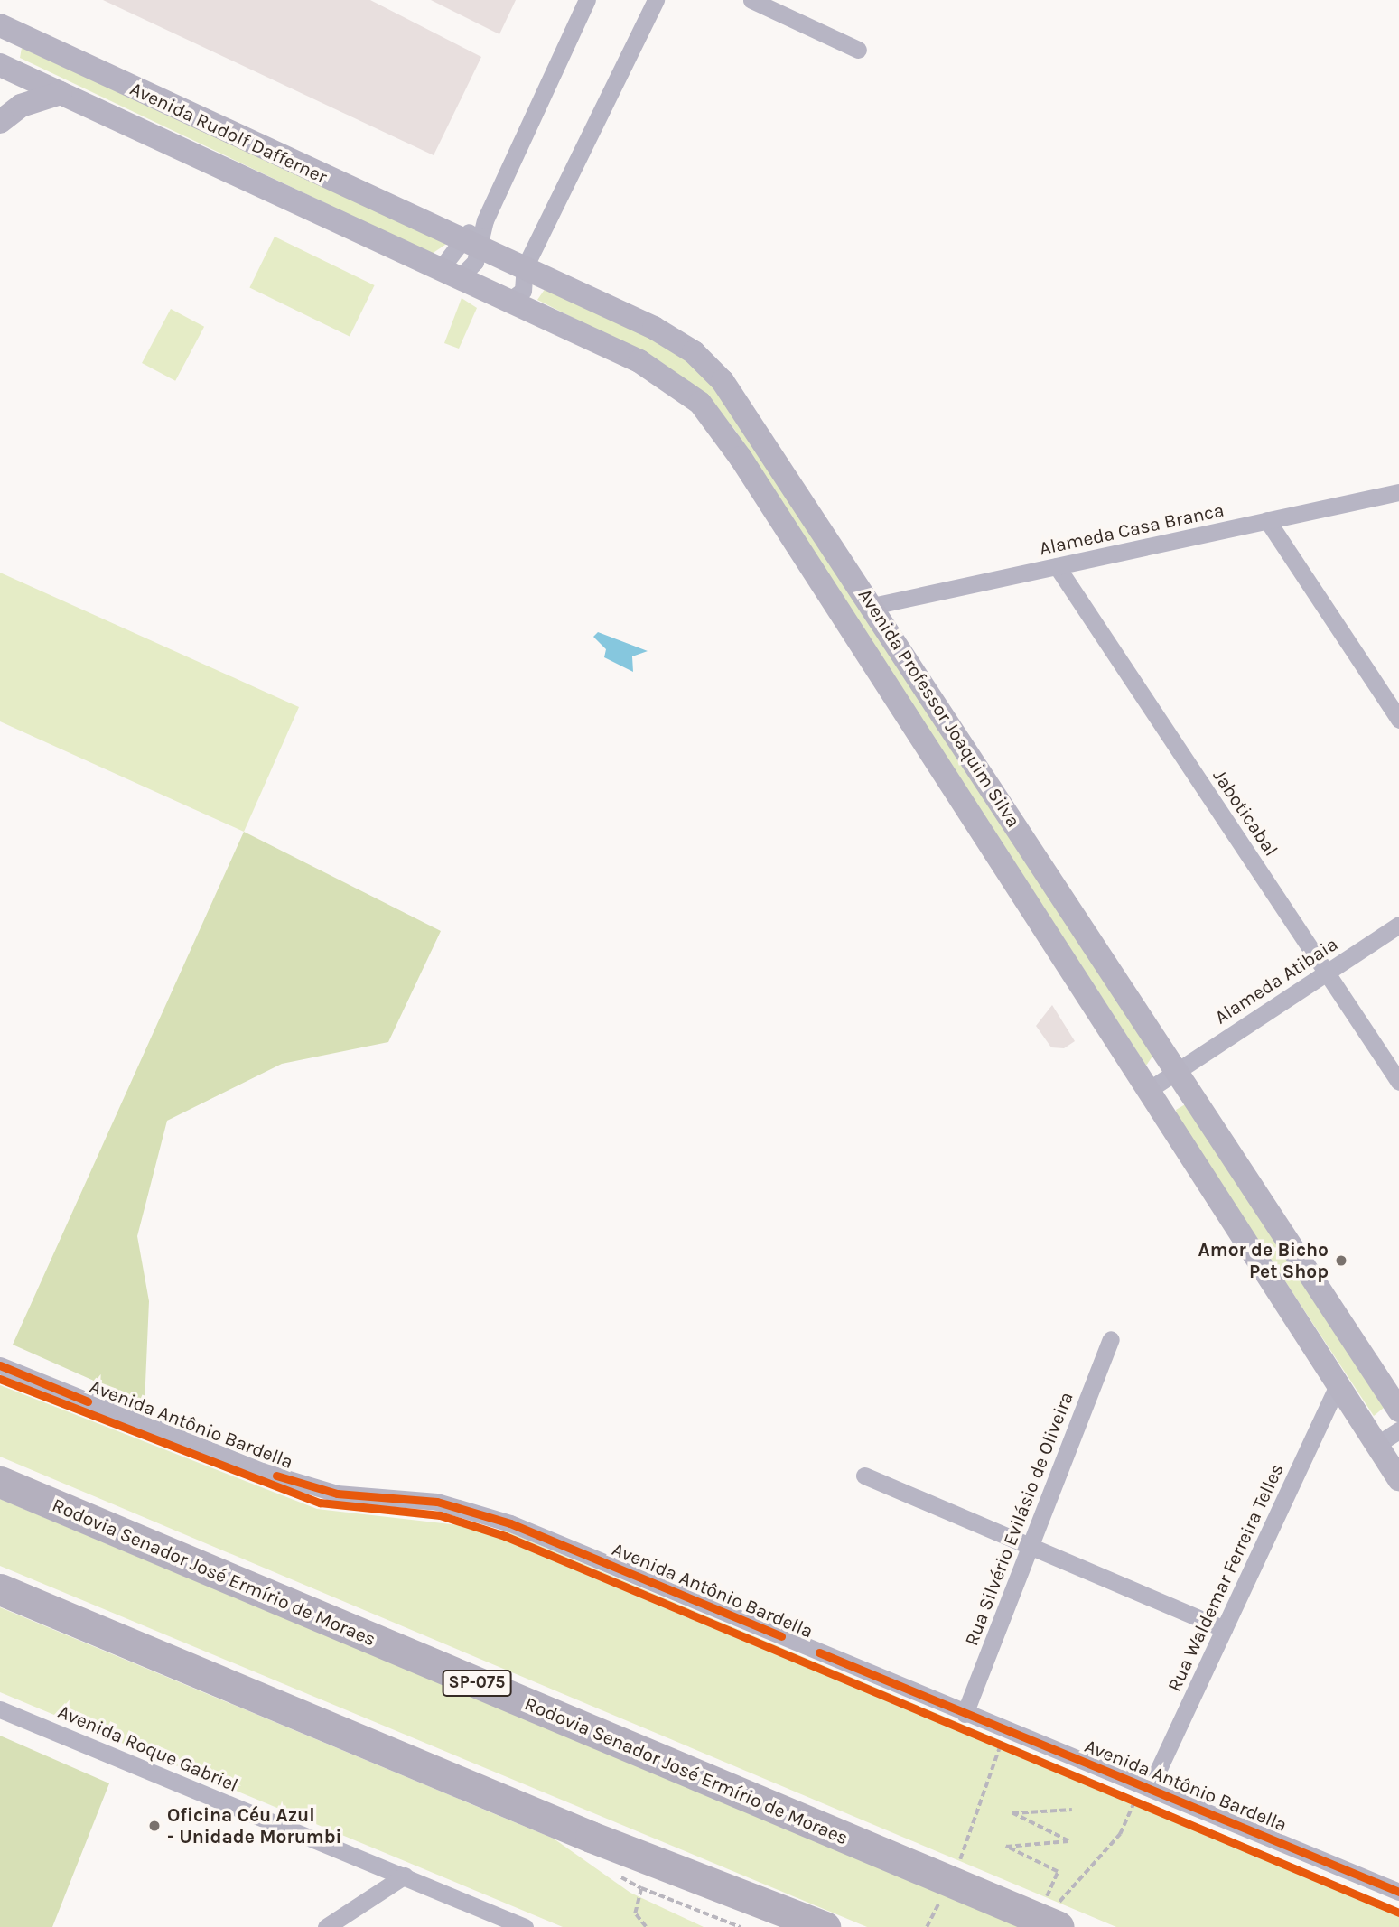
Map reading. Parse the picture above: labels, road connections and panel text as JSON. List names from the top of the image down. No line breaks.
{"streets":{"highway":["Rodovia Senador José Ermírio de Moraes","SP-075"],"main road":["Avenida Rudolf Dafferner","Avenida Professor Joaquim Silva"],"street":["Alameda Casa Branca","Jaboticabal","Alameda Atibaia","Avenida Antônio Bardella","Rua Silvério Evilásio de Oliveira","Rua Waldemar Ferreira Telles","Avenida Roque Gabriel"]},"crossings":[["Avenida Rudolf Dafferner","Avenida Professor Joaquim Silva"],["Alameda Casa Branca","Avenida Professor Joaquim Silva"],["Alameda Casa Branca","Jaboticabal"],["Avenida Professor Joaquim Silva","Alameda Atibaia"],["Avenida Professor Joaquim Silva","Rua Waldemar Ferreira Telles"],["Jaboticabal","Alameda Atibaia"],["Avenida Antônio Bardella","Rua Silvério Evilásio de Oliveira"],["Avenida Antônio Bardella","Rua Waldemar Ferreira Telles"]],"places":["Amor de Bicho Pet Shop","Oficina Céu Azul - Unidade Morumbi"]}
